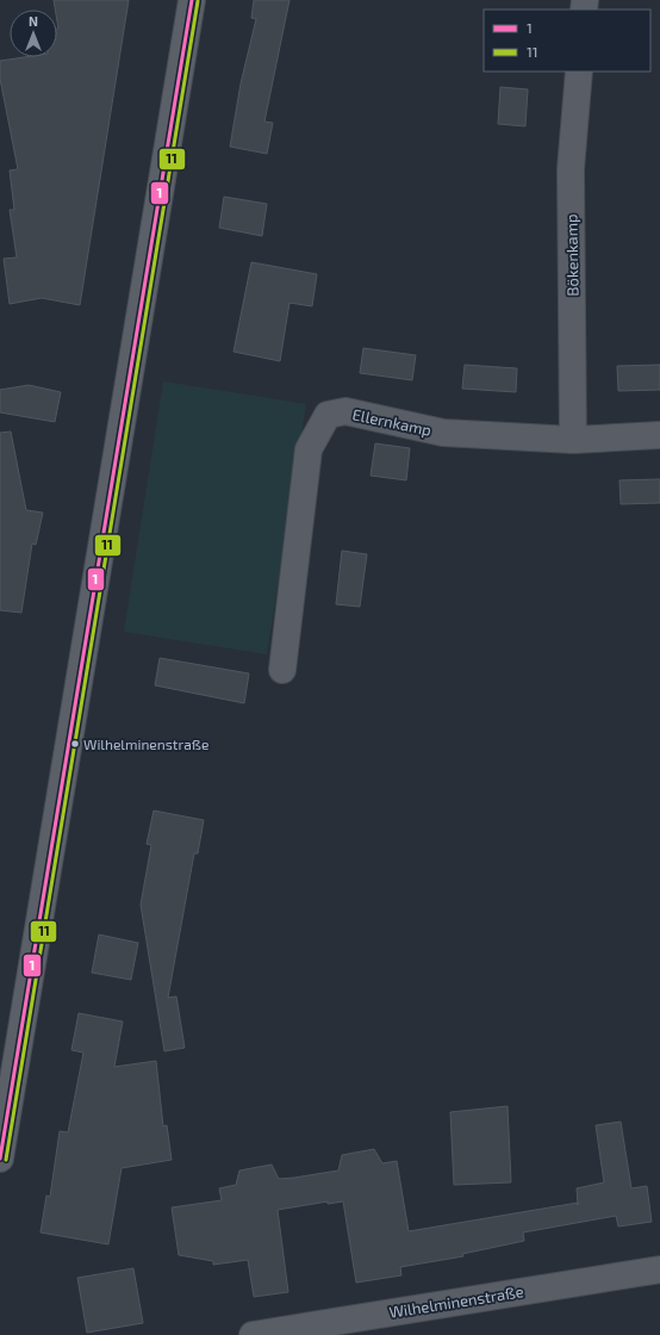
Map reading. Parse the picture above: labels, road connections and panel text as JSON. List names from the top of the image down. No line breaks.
{"streets":{"street":["Bökenkamp","Ellernkamp","Wilhelminenstraße"]},"crossings":[["Bökenkamp","Ellernkamp"]],"places":["Wilhelminenstraße"],"lines":["transit line 1","transit line 11"],"legend":["1","11"],"north":"top"}
